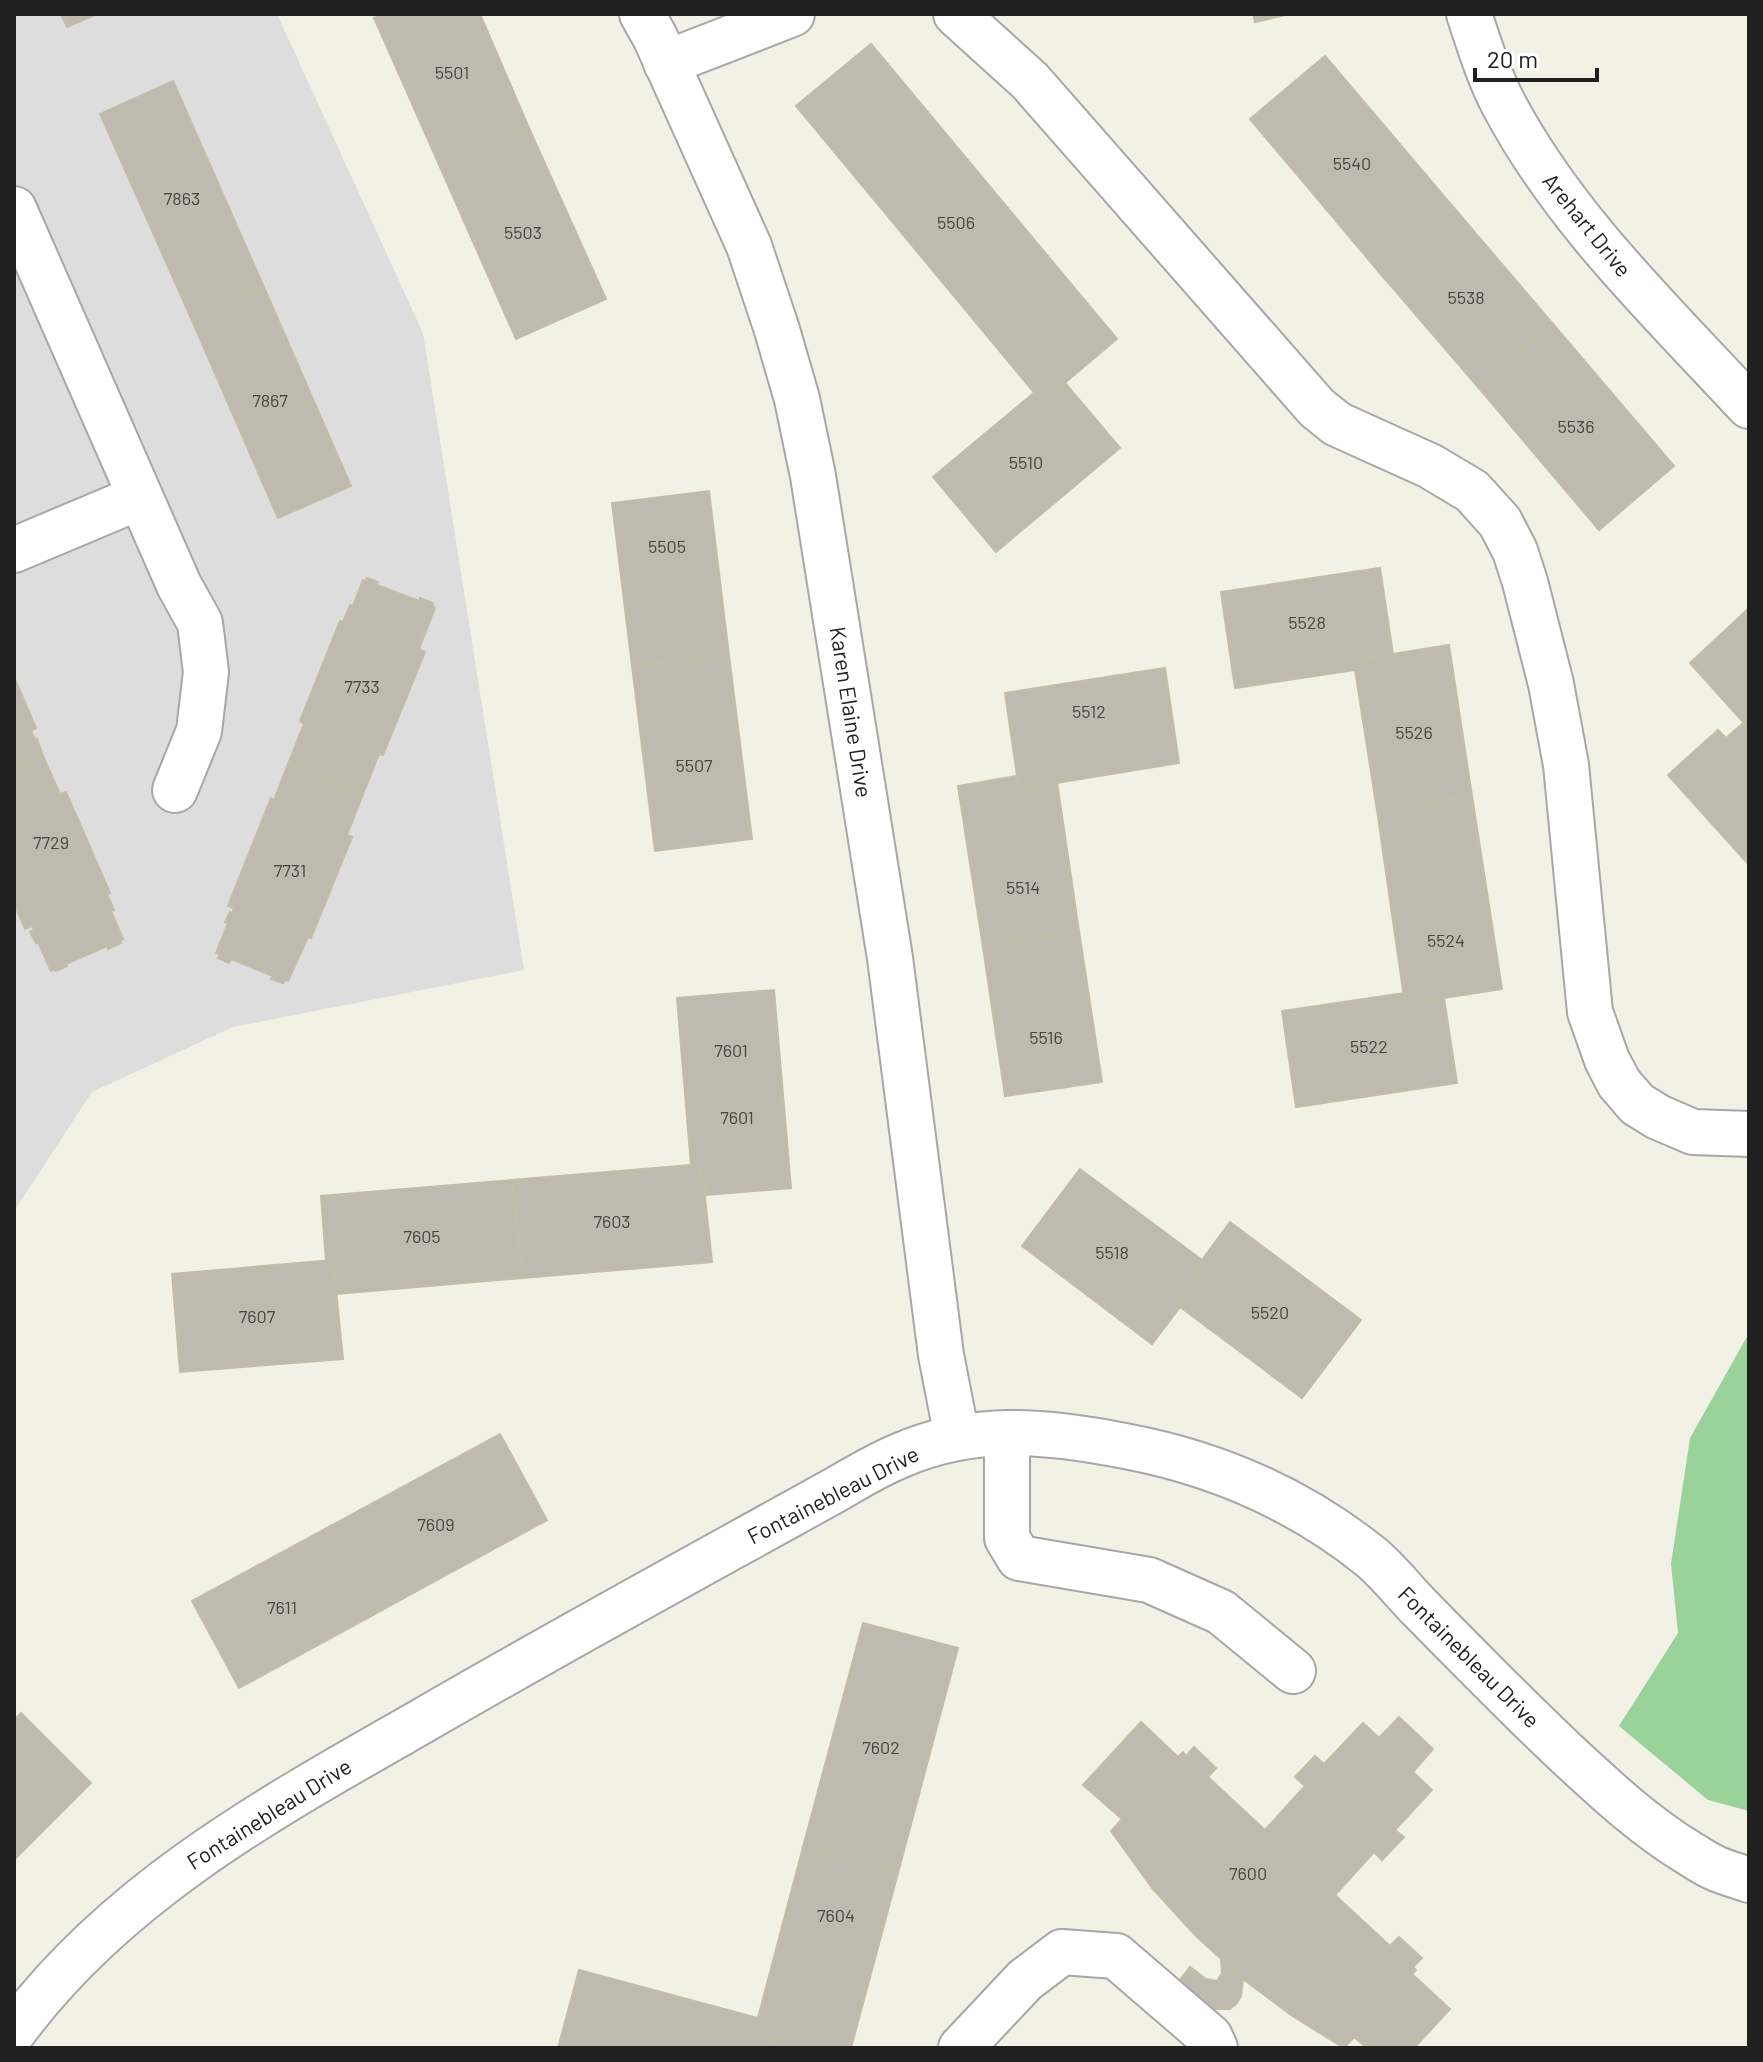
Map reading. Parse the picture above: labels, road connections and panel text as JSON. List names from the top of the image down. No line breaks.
{"streets":{"street":["Arehart Drive","Karen Elaine Drive","Fontainebleau Drive"]},"crossings":[["Karen Elaine Drive","Fontainebleau Drive"]],"house_numbers":["5501","5540","7863","5506","5503","5538","7867","5536","5510","5505","5528","7733","5512","5526","5507","7729","7731","5514","5524","5516","5522","7601","7601","7603","7605","5518","5520","7607","7609","7611","7602","7600","7604"],"scale_bar":"20 m"}
